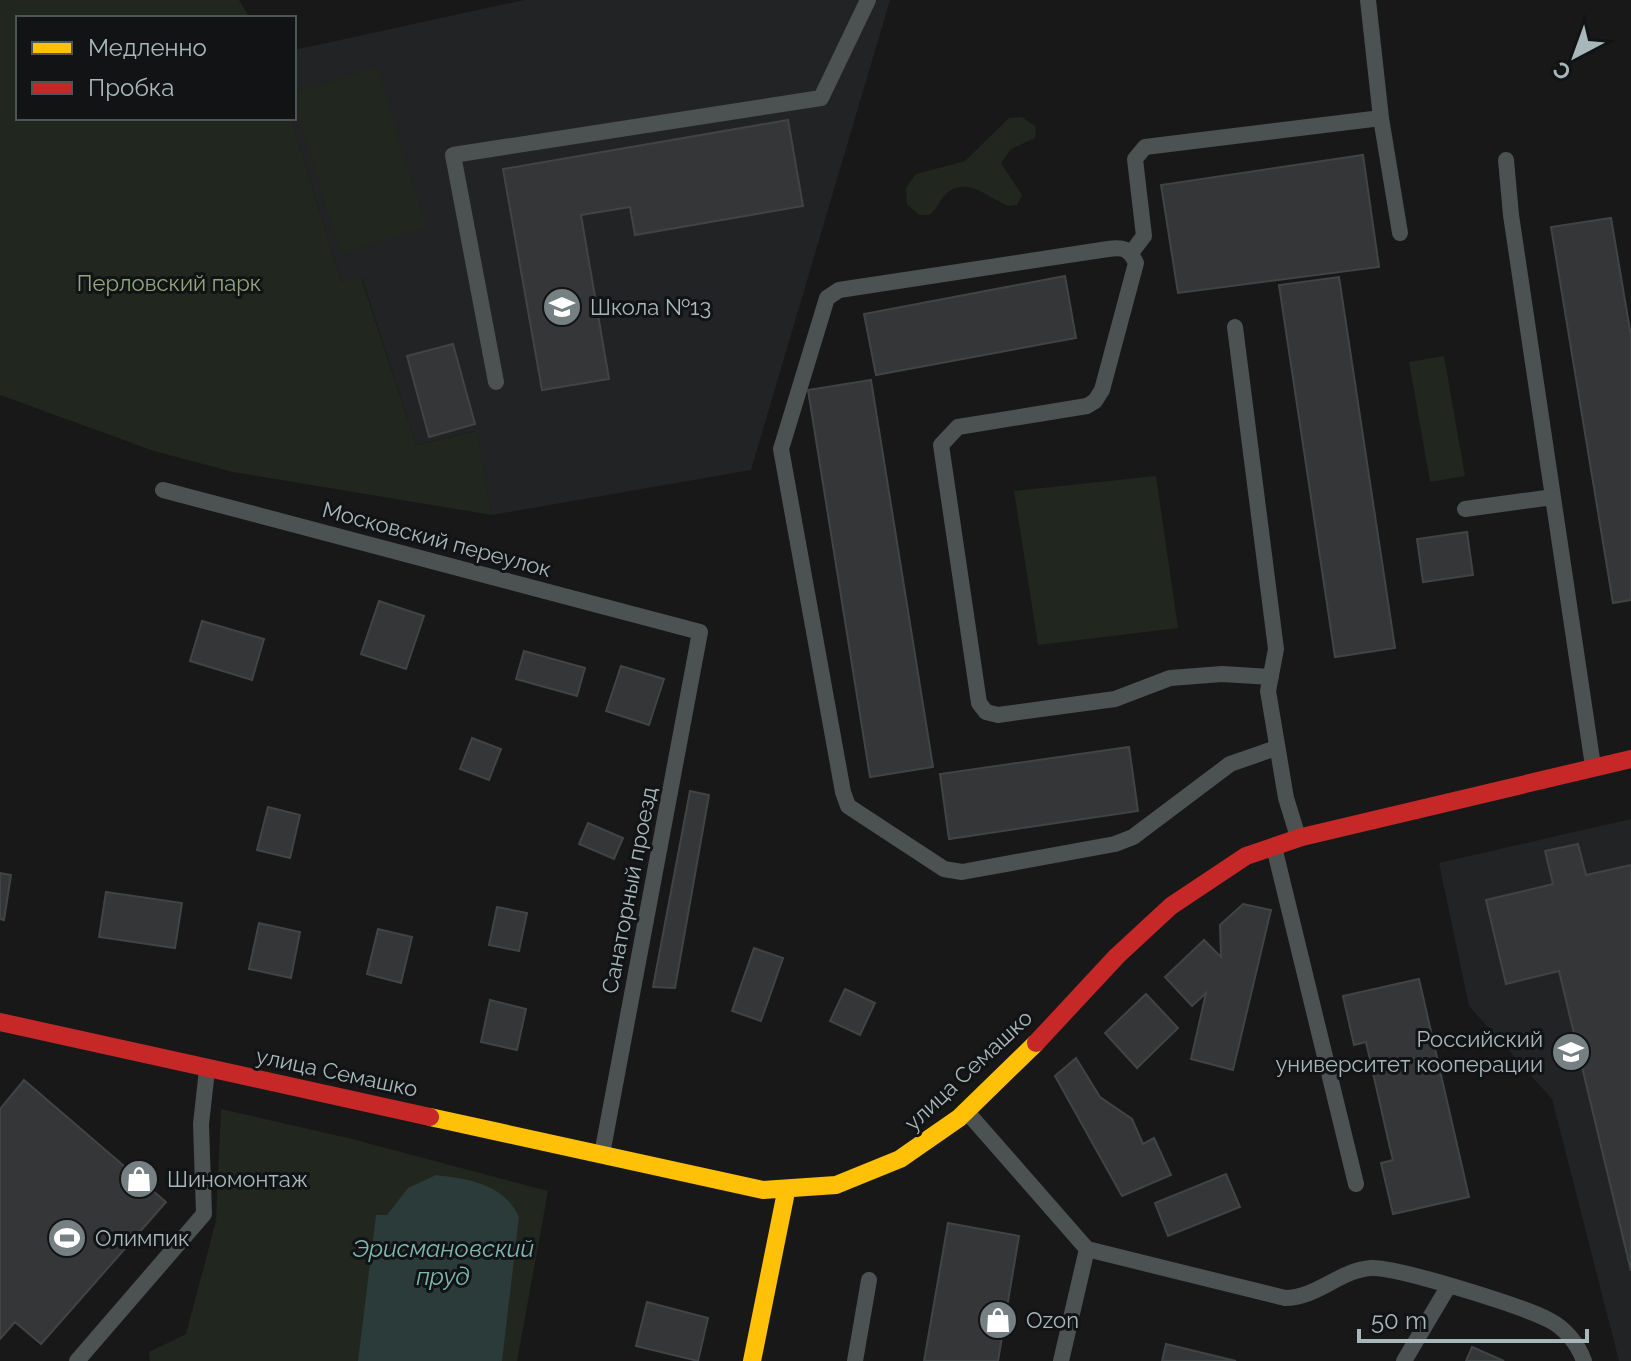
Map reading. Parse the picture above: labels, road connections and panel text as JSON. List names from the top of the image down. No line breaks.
{"streets":{"main road":["улица Семашко"],"lane":["Московский переулок","Санаторный проезд"]},"crossings":[["Московский переулок","Санаторный проезд"],["Санаторный проезд","улица Семашко"]],"water":["Эрисмановский пруд"],"parks":["Перловский парк"],"places":{"school or university":["Школа №13","Российский университет кооперации"],"shop":["Шиномонтаж","Ozon"],"sports":["Олимпик"]},"legend":["Медленно","Пробка"],"scale_bar":"50 m","north":"bottom left"}
